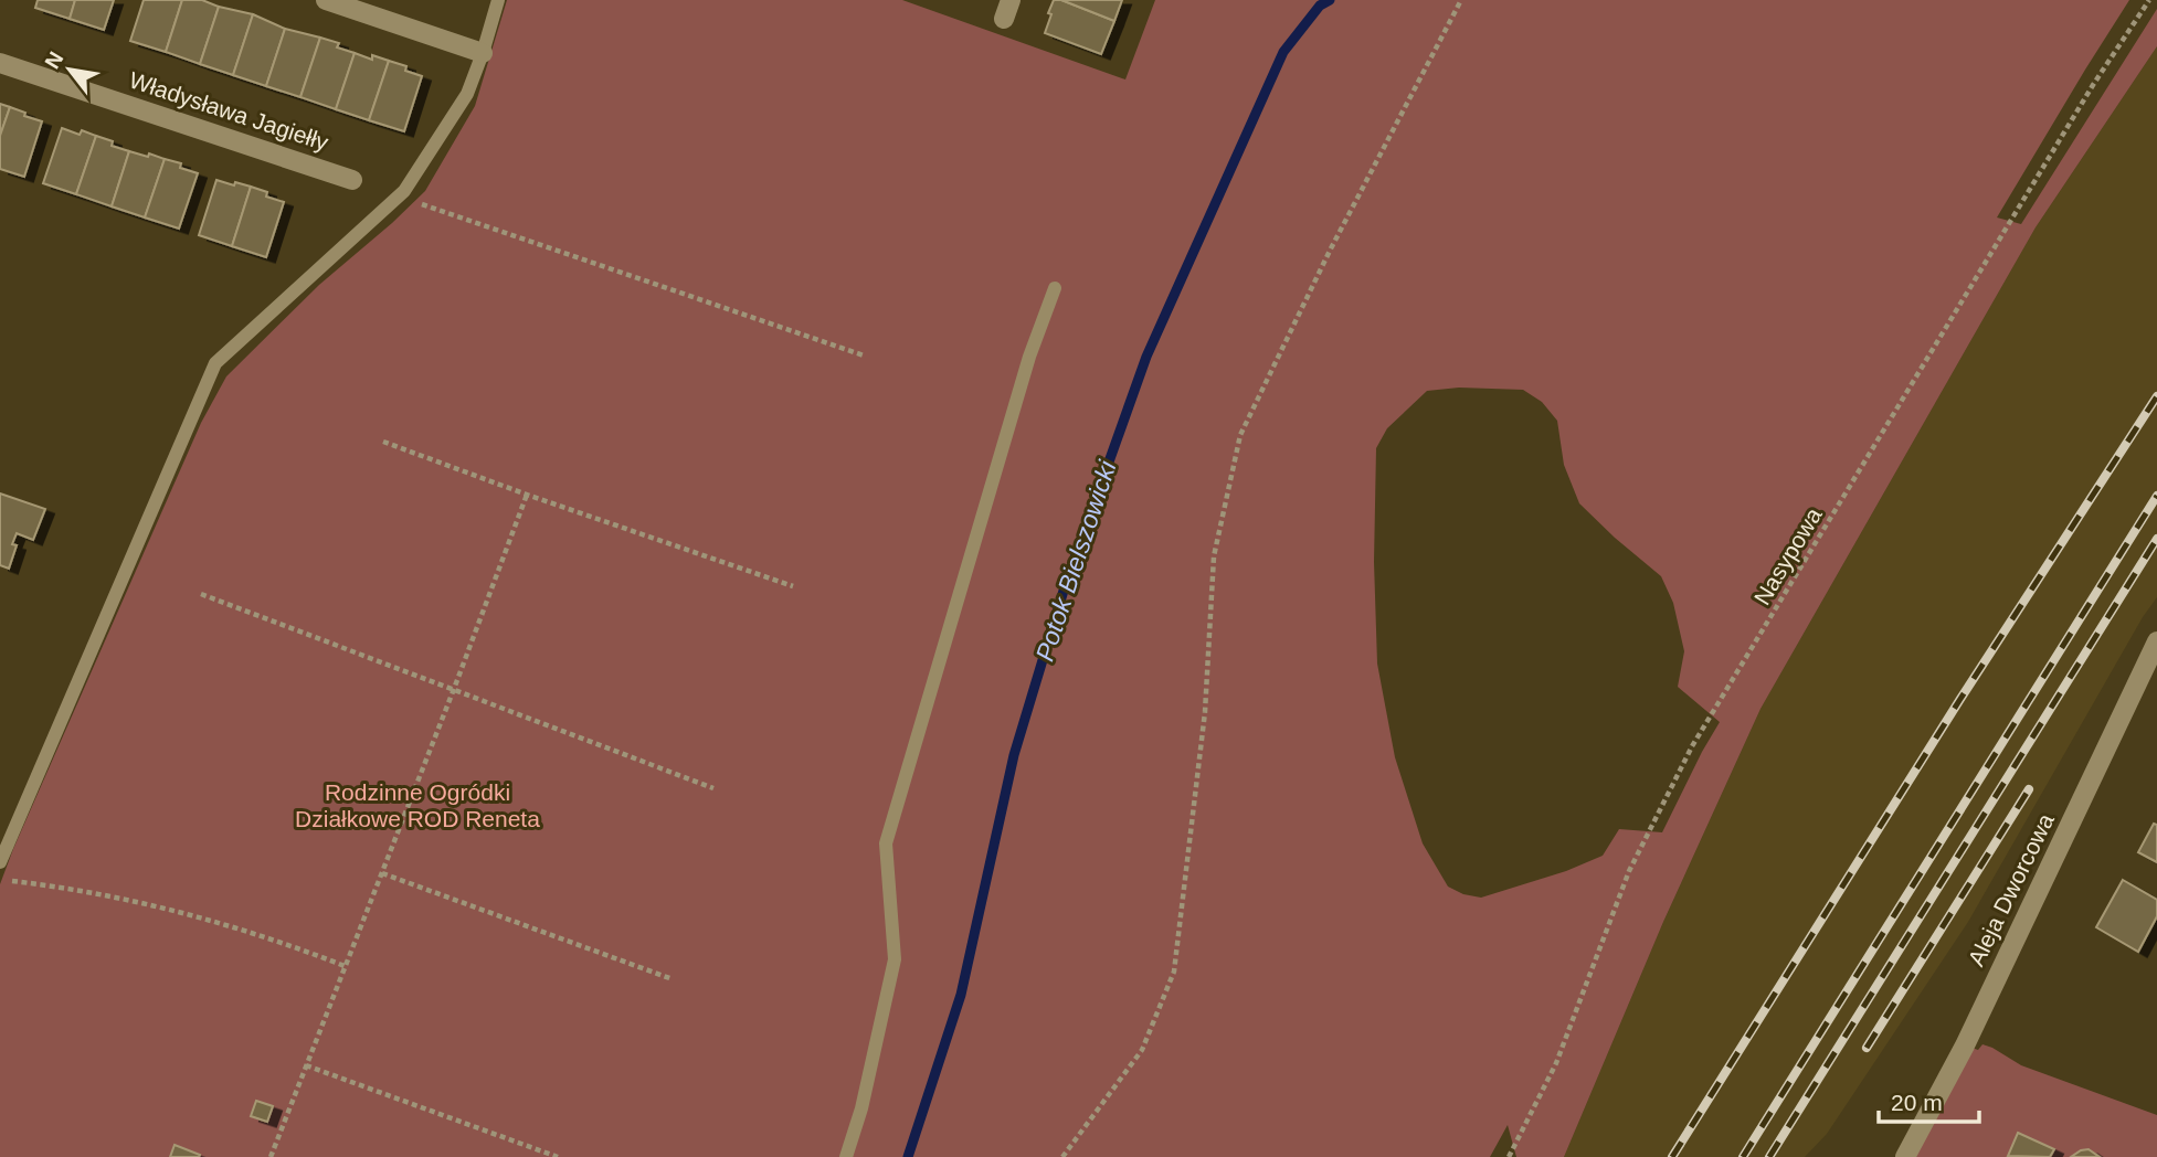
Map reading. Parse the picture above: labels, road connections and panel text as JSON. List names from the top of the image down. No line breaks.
{"streets":{"street":["Władysława Jagiełły","Aleja Dworcowa"],"path":["Nasypowa"]},"water":["Potok Bielszowicki"],"parks":["Rodzinne Ogródki Działkowe ROD Reneta"],"scale_bar":"20 m","north":"top left"}
